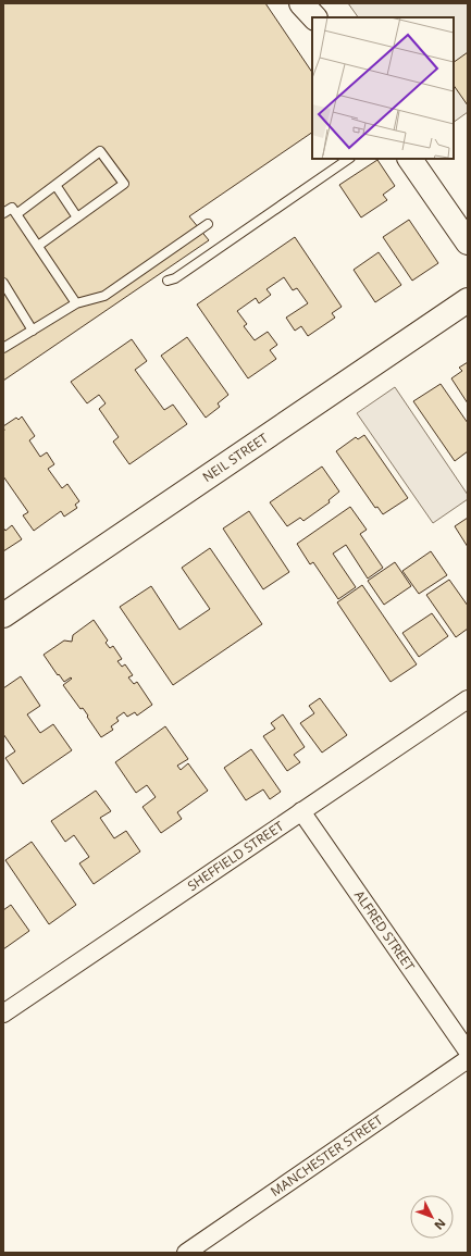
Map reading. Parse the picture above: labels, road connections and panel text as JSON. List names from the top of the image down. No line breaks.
{"streets":{"main road":["NEIL STREET"],"street":["SHEFFIELD STREET","ALFRED STREET","MANCHESTER STREET"]},"crossings":[["SHEFFIELD STREET","ALFRED STREET"]],"north":"bottom right"}
